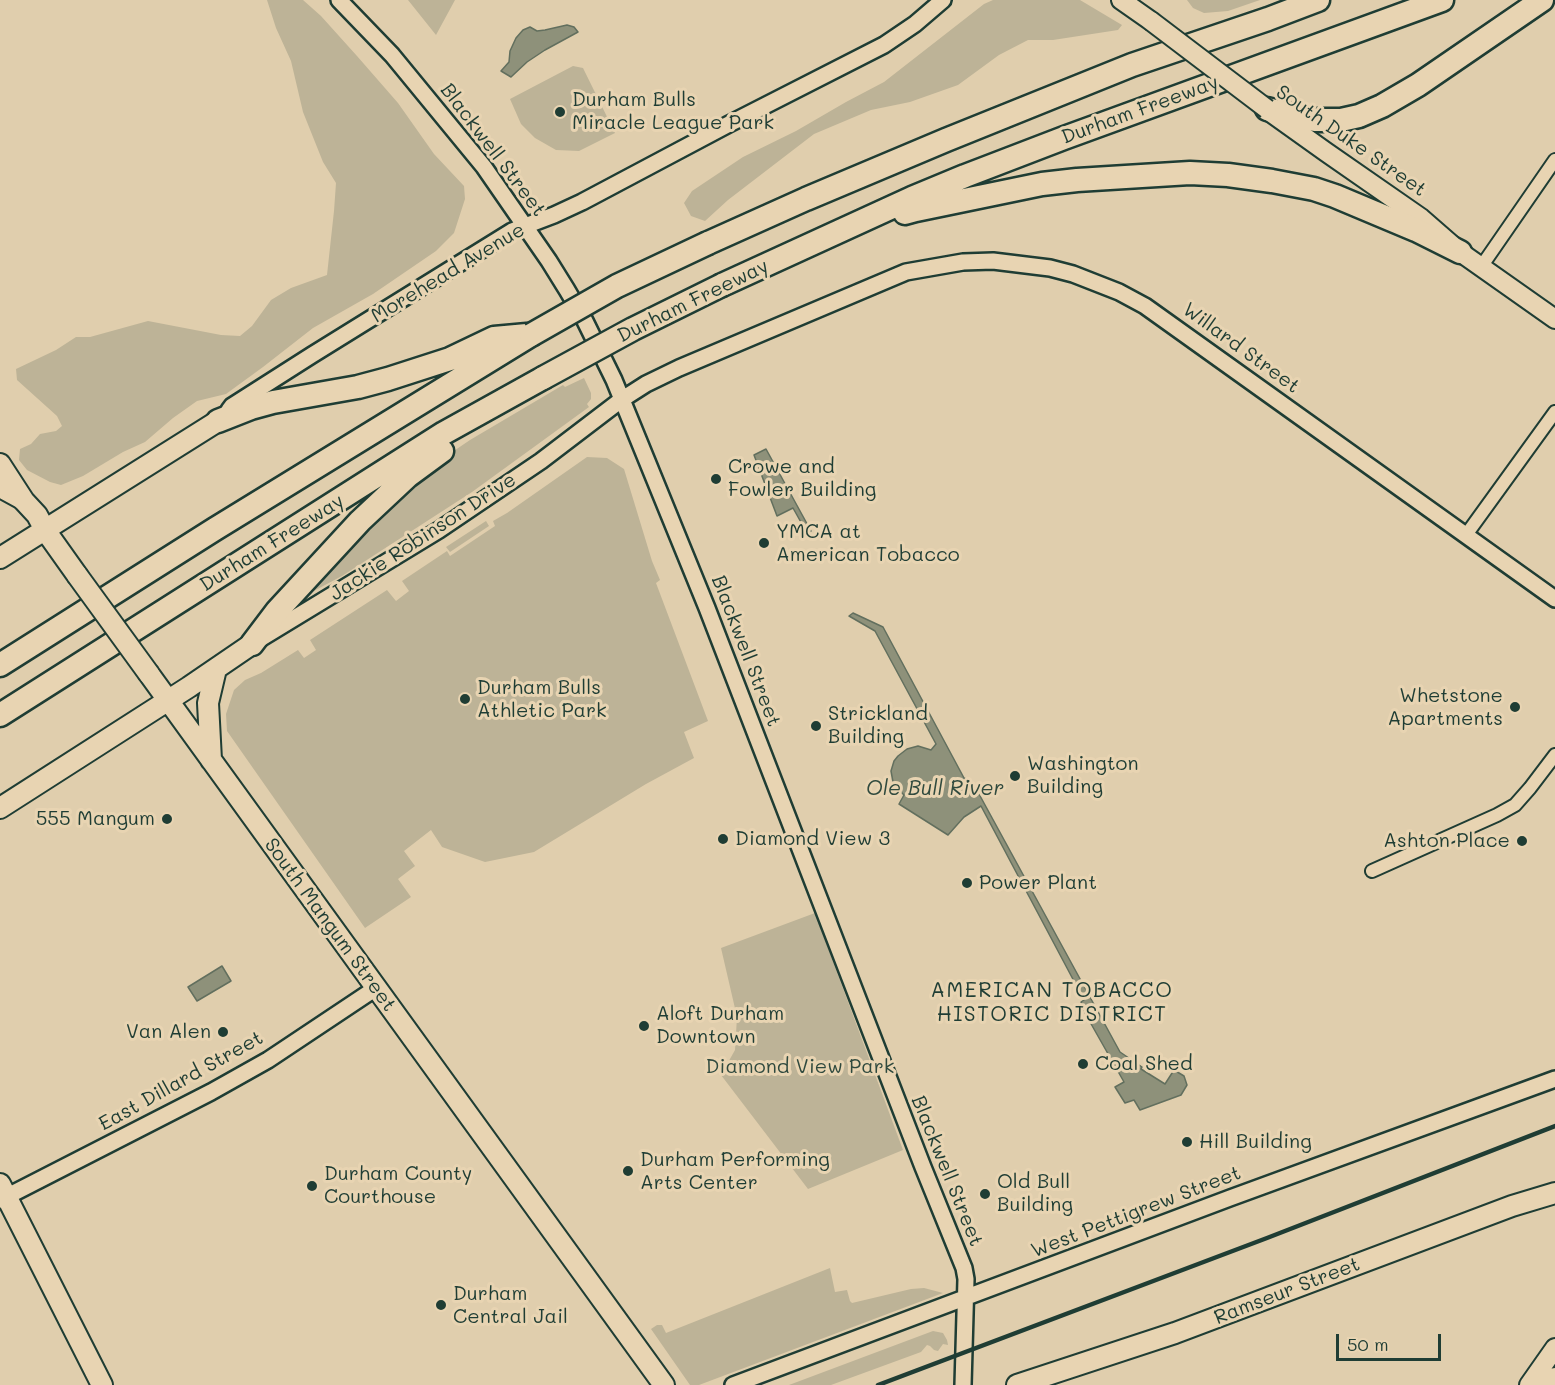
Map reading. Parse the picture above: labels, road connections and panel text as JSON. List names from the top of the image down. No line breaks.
{"streets":{"highway":["Durham Freeway"],"main road":["South Duke Street","Morehead Avenue","Jackie Robinson Drive","South Mangum Street","Ramseur Street"],"street":["Blackwell Street","Willard Street","East Dillard Street","West Pettigrew Street"]},"crossings":[["Blackwell Street","Morehead Avenue"],["Blackwell Street","Jackie Robinson Drive"],["Blackwell Street","West Pettigrew Street"],["Morehead Avenue","South Mangum Street"],["Willard Street","Jackie Robinson Drive"],["Jackie Robinson Drive","South Mangum Street"],["South Mangum Street","East Dillard Street"]],"districts":["AMERICAN TOBACCO HISTORIC DISTRICT"],"water":["Ole Bull River"],"parks":["Diamond View Park"],"places":["Durham Bulls Miracle League Park","Crowe and Fowler Building","YMCA at American Tobacco","Durham Bulls Athletic Park","Whetstone Apartments","Strickland Building","Washington Building","555 Mangum","Diamond View 3","Ashton Place","Power Plant","Aloft Durham Downtown","Van Alen","Coal Shed","Hill Building","Durham Performing Arts Center","Durham County Courthouse","Old Bull Building","Durham Central Jail"],"scale_bar":"50 m"}
